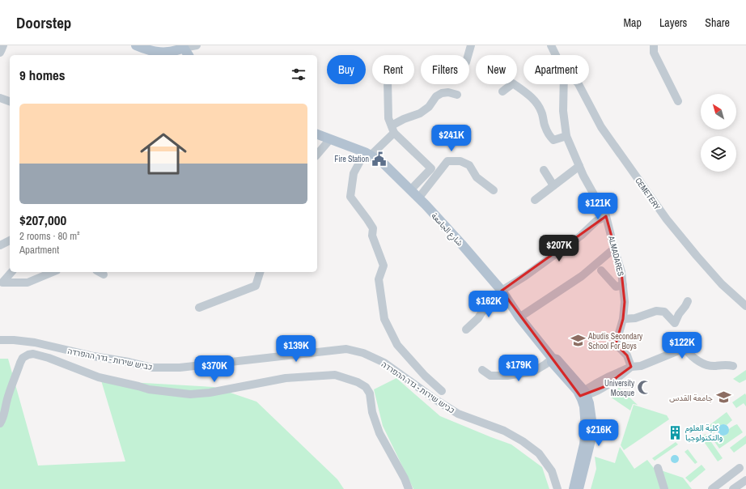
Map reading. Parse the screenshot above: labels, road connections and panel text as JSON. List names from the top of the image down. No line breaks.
{"streets":{"main road":["شارع الجامعة"],"street":["CEMETERY","ALMADARES","כביש שירות - גדר ההפרדה"]},"places":{"public building":["Fire Station"],"school or university":["Abudis Secondary School For Boys","جامعة القدس"],"mosque":["University Mosque"],"building":["كلية العلوم والتكنولوجيا"]},"north":"top left","page":{"header":"Doorstep","nav":["Map","Layers","Share"],"chip":["Buy","Rent","Filters","New","Apartment"],"heading":"9 homes","list":[{"name":"$207,000","note":"2 rooms · 80 m² · Apartment"}],"price":["$241K","$121K","$207K","$162K","$122K","$139K","$179K","$370K","$216K"]}}
